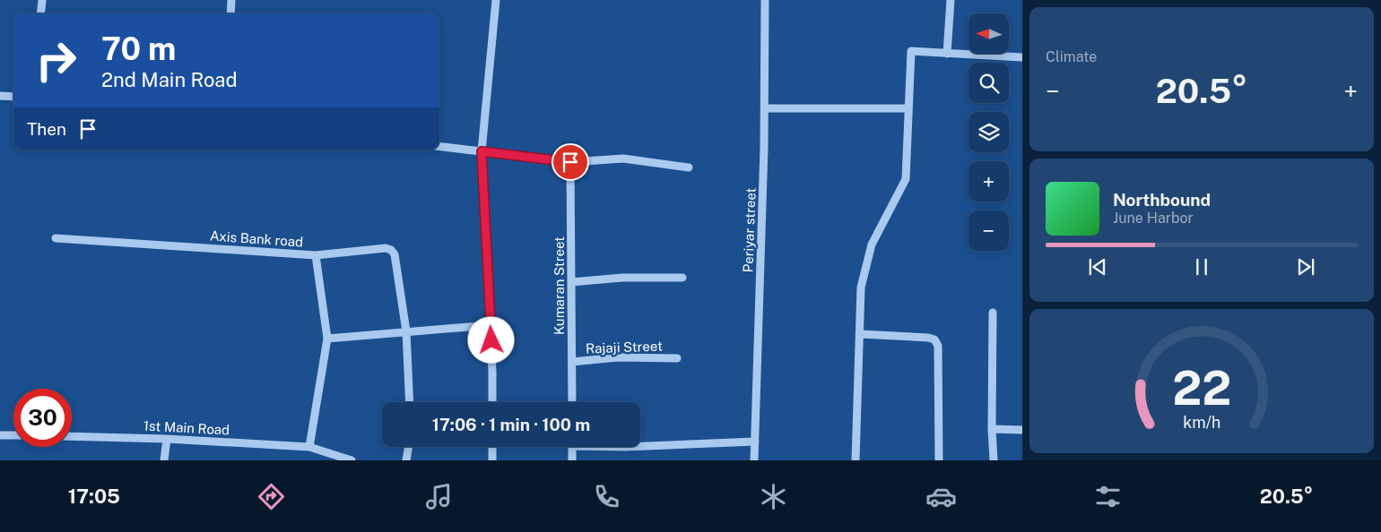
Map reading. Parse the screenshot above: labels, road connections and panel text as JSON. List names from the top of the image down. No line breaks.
{"streets":{"street":["Periyar street","Axis Bank road","Kumaran Street","Rajaji Street","1st Main Road"]},"crossings":[["Axis Bank road","1st Main Road"],["Kumaran Street","Rajaji Street"]],"north":"left","page":{"tile":"Climate","map_buttons":["+","−"],"turn":["70 m","2nd Main Road"],"heat":["−","20.5°","+"],"then":"Then","song":["Northbound","June Harbor"],"limit":"30","trip":"17:06 · 1 min · 100 m","tabs":["17:05","20.5°"],"gauge":["22","km/h"]}}
